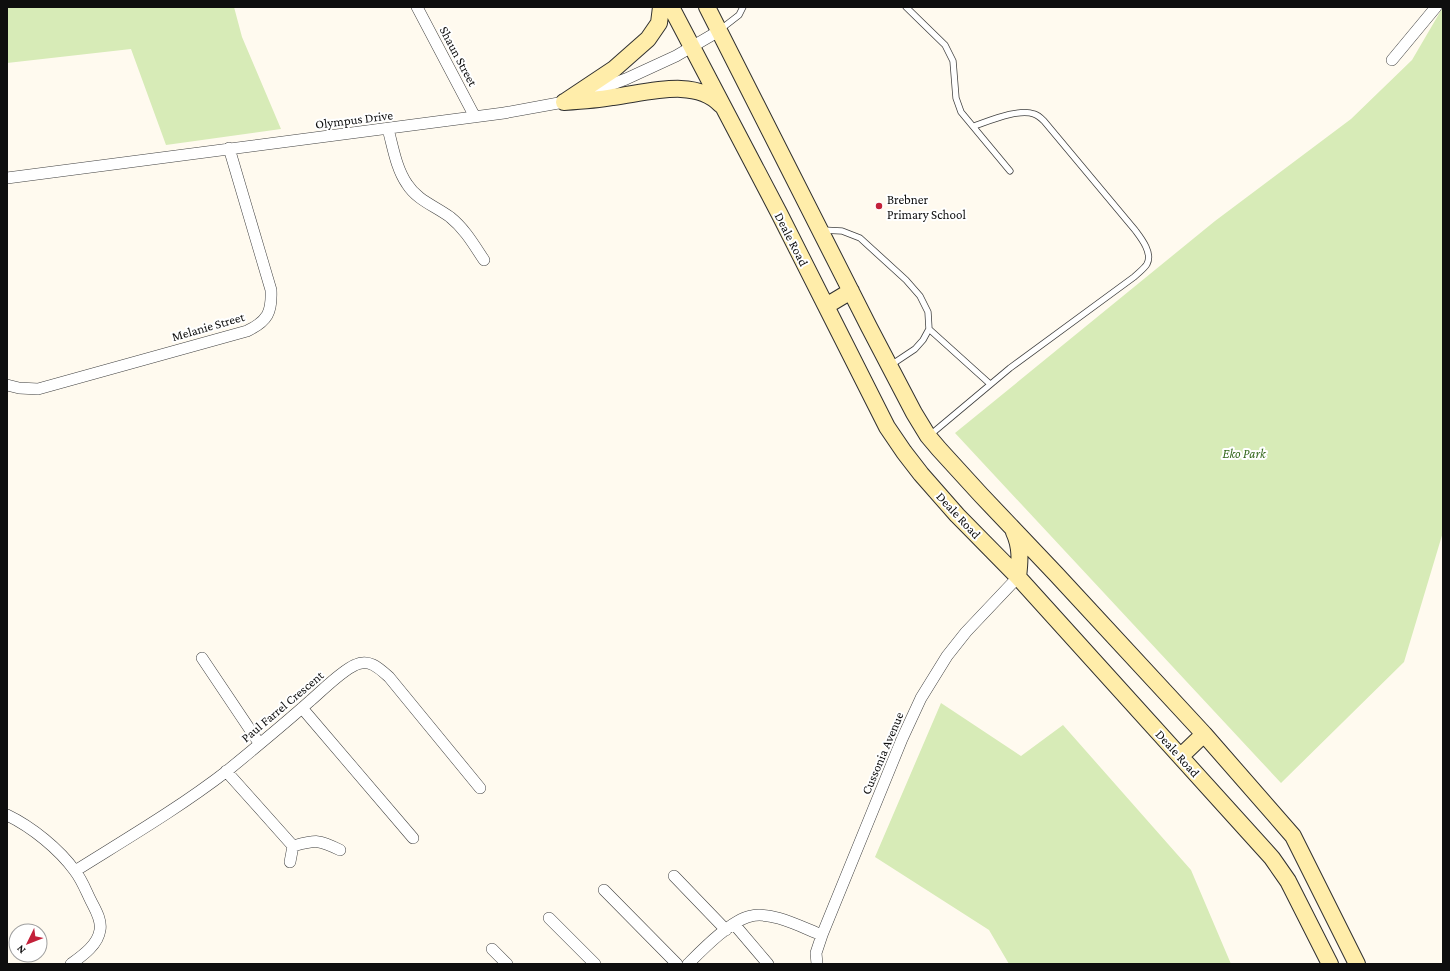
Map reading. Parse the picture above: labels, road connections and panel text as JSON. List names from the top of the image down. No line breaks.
{"streets":{"street":["Shaun Street","Olympus Drive","Deale Road","Melanie Street","Paul Farrel Crescent","Cussonia Avenue"]},"crossings":[["Shaun Street","Olympus Drive"],["Olympus Drive","Deale Road"],["Olympus Drive","Melanie Street"],["Deale Road","Cussonia Avenue"]],"parks":["Eko Park"],"places":["Brebner Primary School"],"north":"bottom left"}
